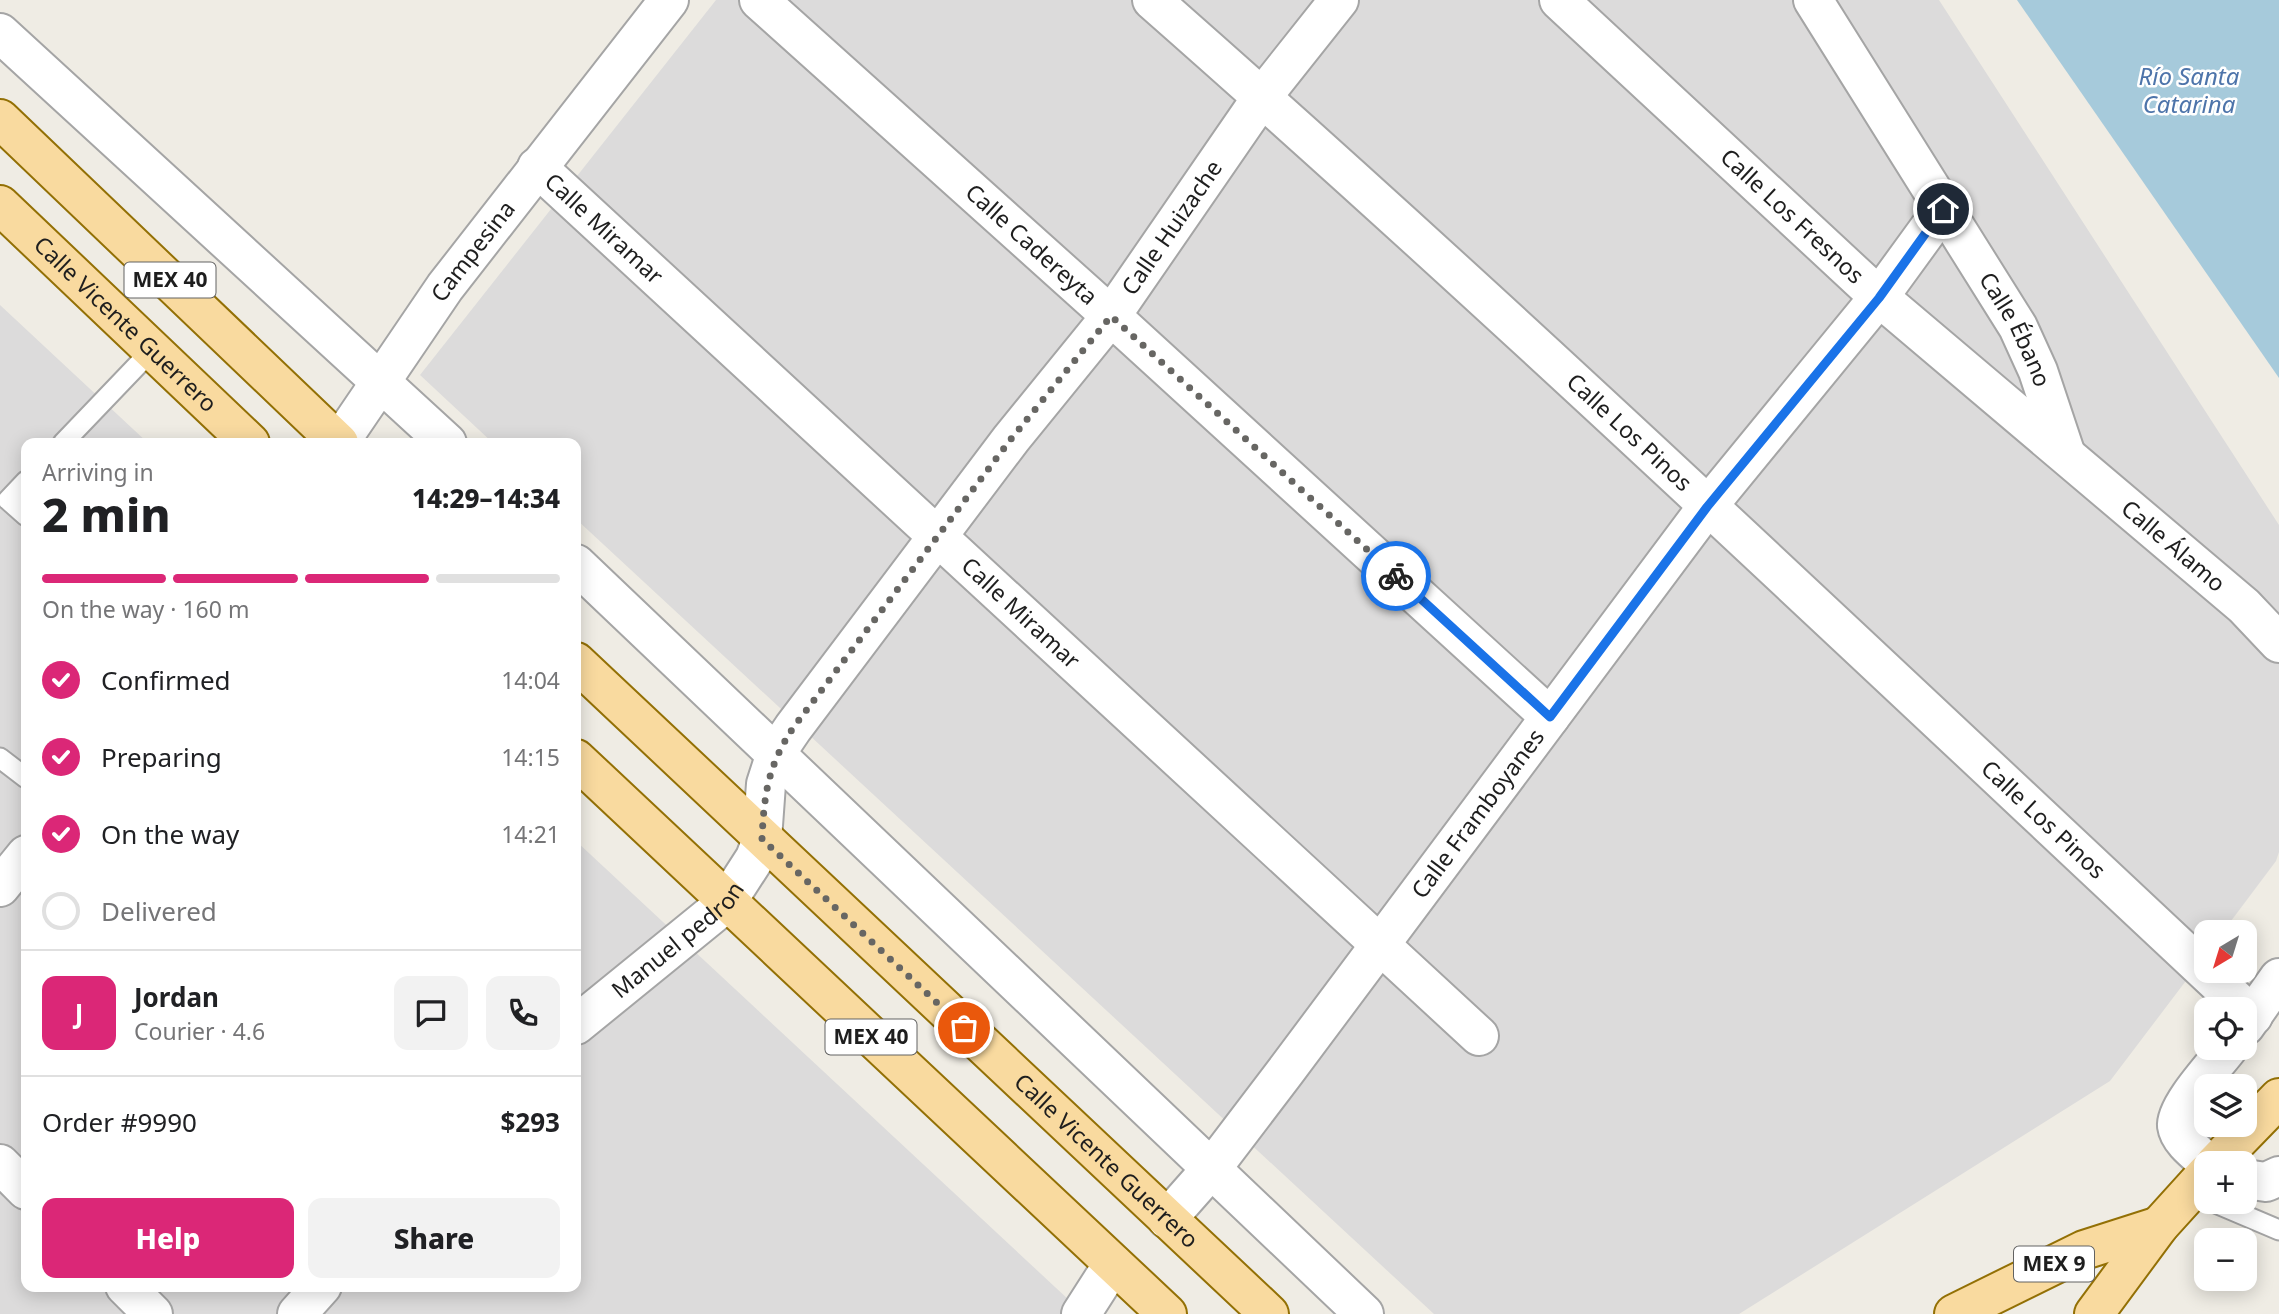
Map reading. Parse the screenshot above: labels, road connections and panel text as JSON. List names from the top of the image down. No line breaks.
{"streets":{"main road":["MEX 40","Calle Vicente Guerrero","MEX 9"],"street":["Calle Los Fresnos","Calle Miramar","Calle Huizache","Calle Cadereyta","Campesina","Calle Ébano","Calle Los Pinos","Calle Álamo","Calle Framboyanes","Manuel pedron"]},"crossings":[["Calle Los Fresnos","Calle Ébano"],["Calle Los Fresnos","Calle Álamo"],["Calle Los Fresnos","Calle Framboyanes"],["Calle Miramar","Calle Huizache"],["Calle Miramar","Campesina"],["Calle Miramar","Calle Framboyanes"],["Calle Huizache","Calle Cadereyta"],["Calle Huizache","Calle Vicente Guerrero"],["Calle Huizache","Calle Los Pinos"],["Calle Huizache","Manuel pedron"],["Calle Cadereyta","Calle Framboyanes"],["MEX 40","Manuel pedron"],["Calle Vicente Guerrero","Calle Framboyanes"],["Calle Vicente Guerrero","Manuel pedron"],["Calle Ébano","Calle Álamo"],["Calle Ébano","Calle Framboyanes"],["Calle Los Pinos","Calle Framboyanes"]],"water":["Río Santa Catarina"],"north":"bottom left","page":{"heading":["2 min","Arriving in","14:29–14:34"],"panel":["Jordan","Courier · 4.6","Order #9990","$293"],"bar":"On the way · 160 m","list":[["Confirmed","14:04"],["Preparing","14:15"],["On the way","14:21"],"Delivered"],"map_buttons":["+","−"],"round":"J","buttons":["Help","Share"]}}
